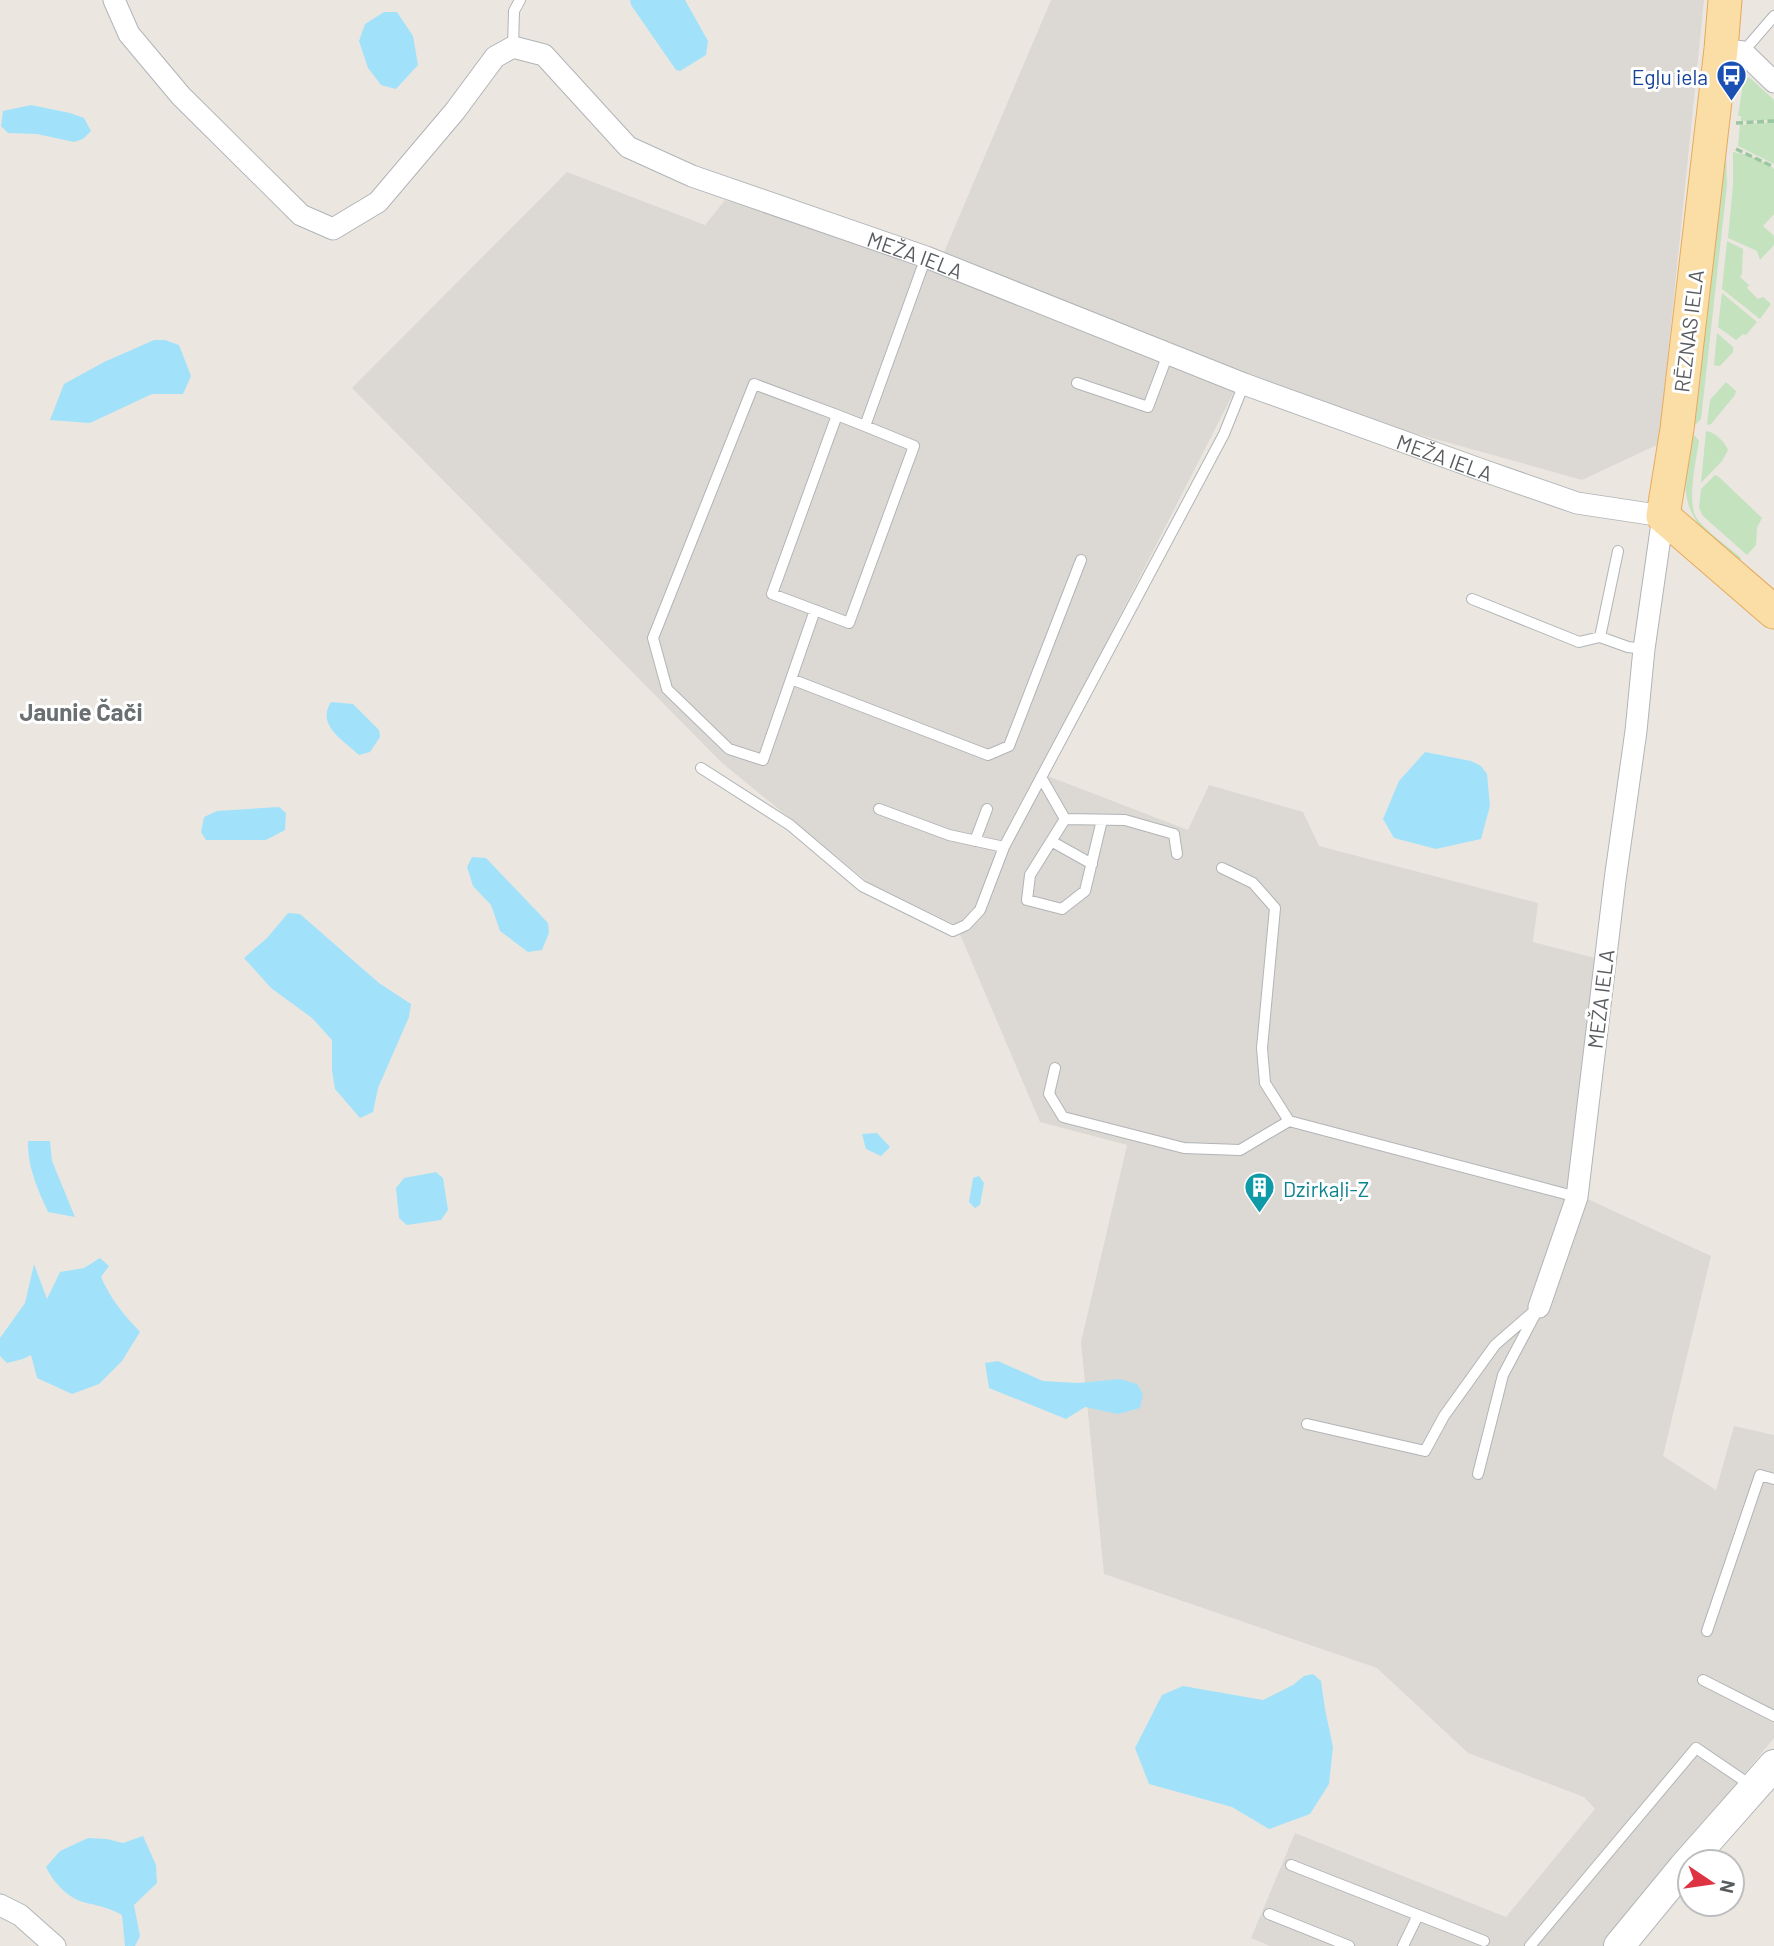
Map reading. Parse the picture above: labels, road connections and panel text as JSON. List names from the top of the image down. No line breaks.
{"streets":{"main road":["RĒZNAS IELA"],"street":["MEŽA IELA"]},"crossings":[["MEŽA IELA","RĒZNAS IELA"]],"districts":["Jaunie Čači"],"places":{"bus stop":["Egļu iela"],"building":["Dzirkaļi-Z"]},"north":"right"}
